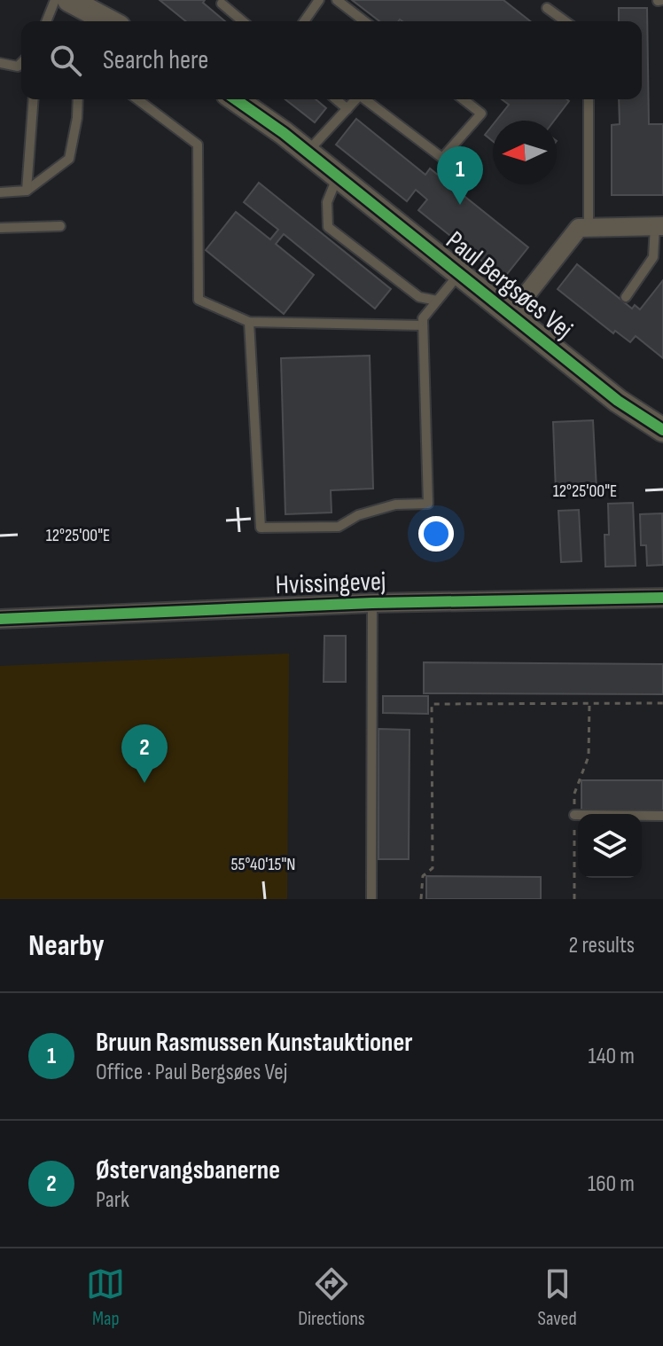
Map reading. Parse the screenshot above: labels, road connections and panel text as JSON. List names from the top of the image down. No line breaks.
{"streets":{"street":["Paul Bergsøes Vej","Hvissingevej"]},"north":"left","page":{"search":"Search here","pins":["1","2"],"heading":["Nearby","2 results"],"list":[{"mark":"1","name":"Bruun Rasmussen Kunstauktioner","note":"Office · Paul Bergsøes Vej","value":"140 m"},{"mark":"2","name":"Østervangsbanerne","note":"Park","value":"160 m"}],"nav":["Map","Directions","Saved"]},"coordinates":["12°25'00\"E","55°40'15\"N"]}
